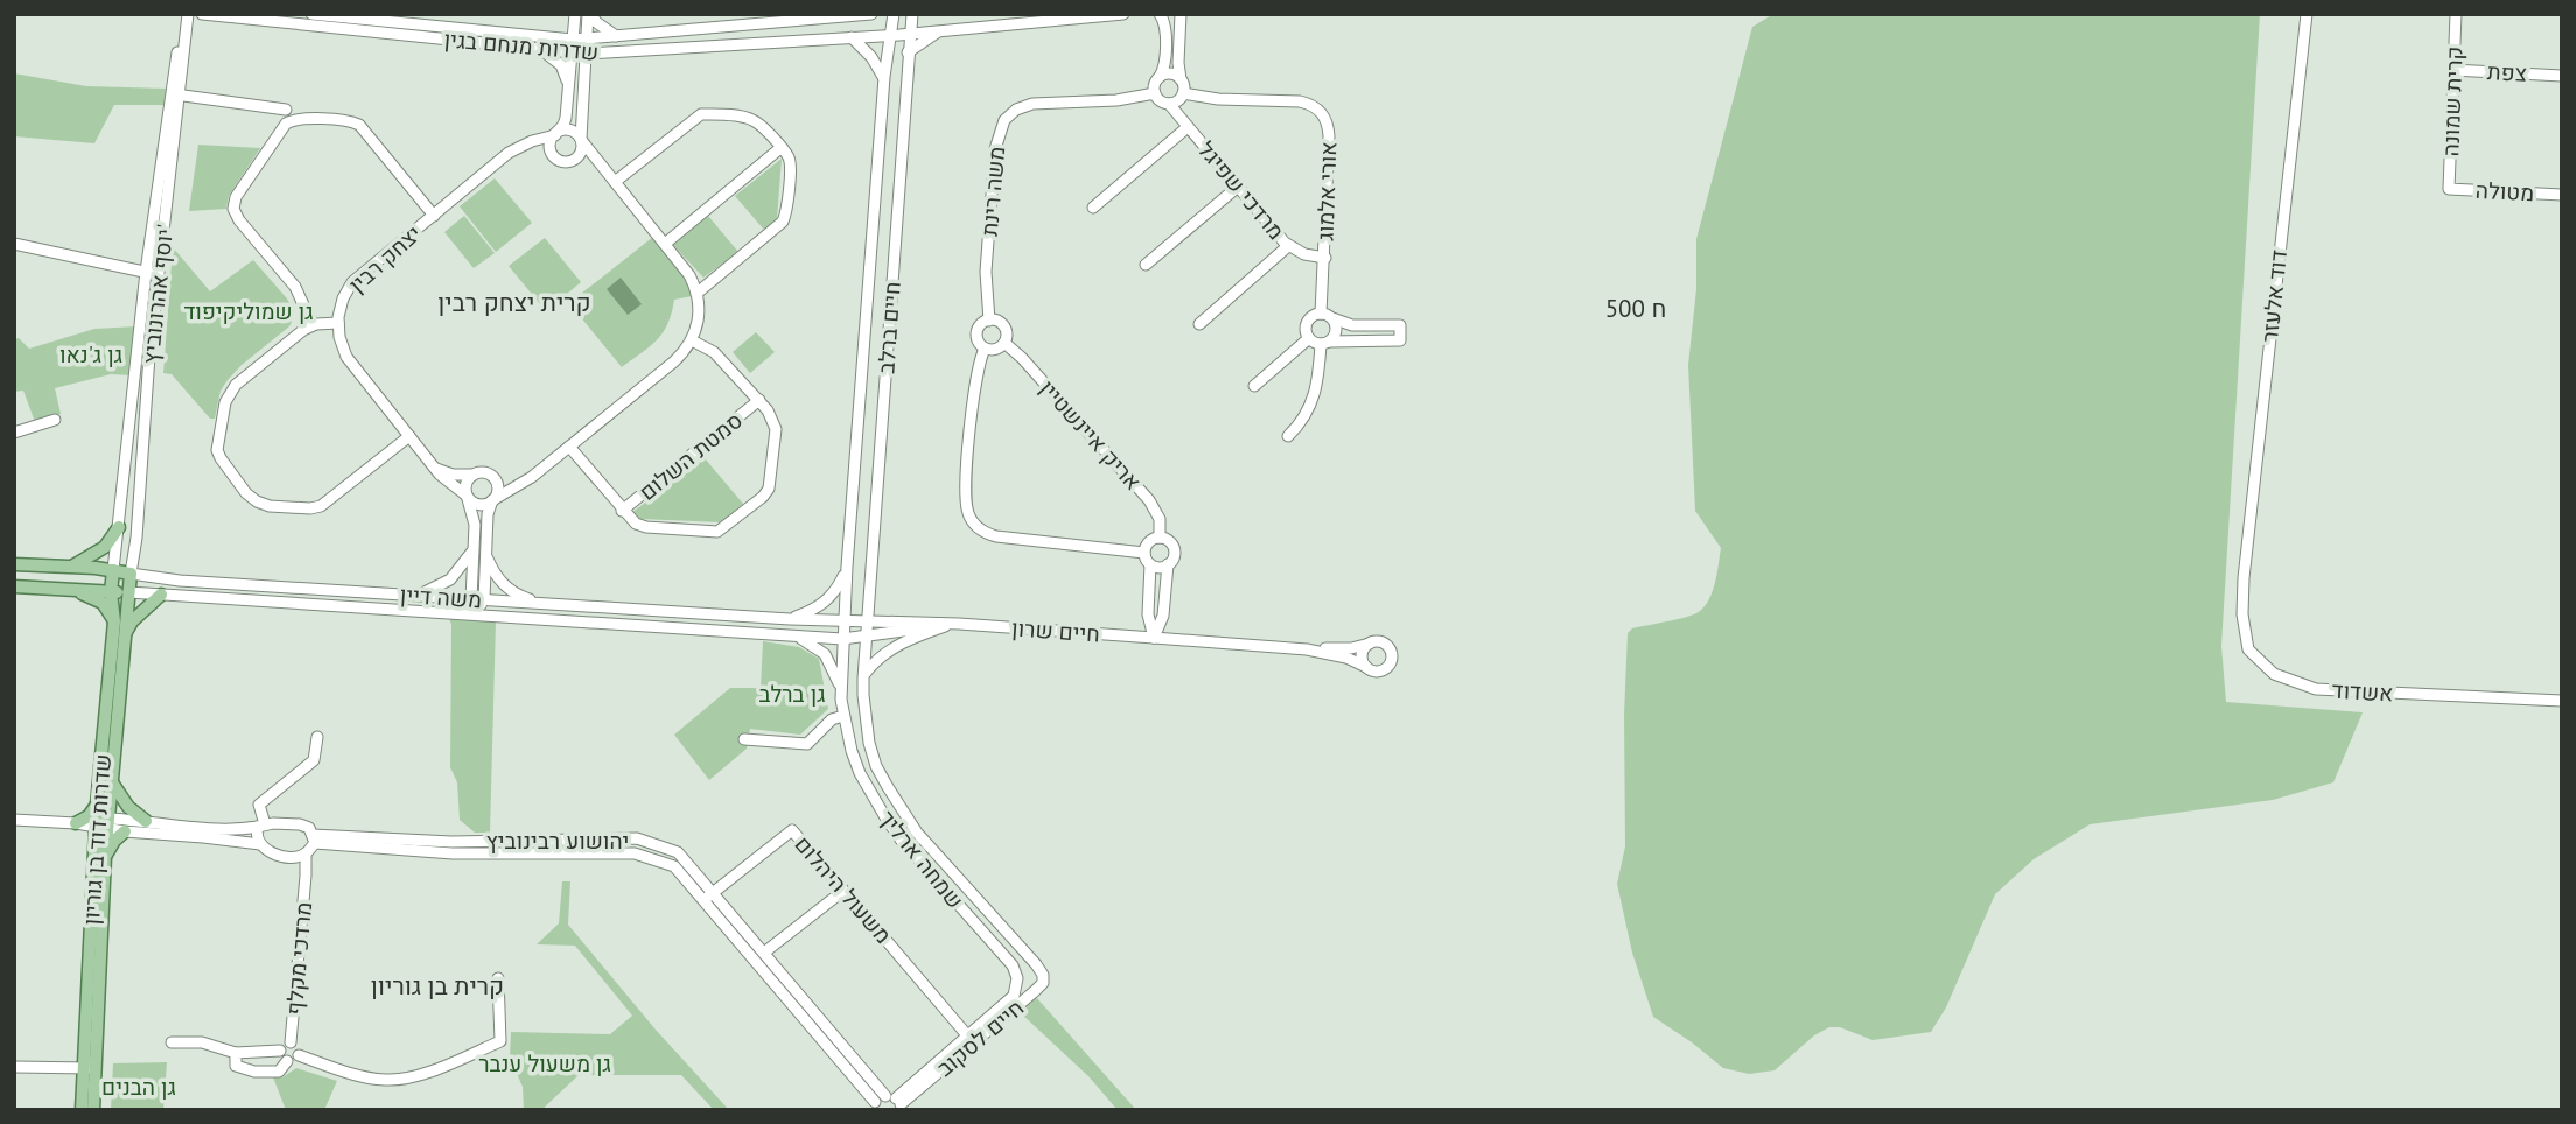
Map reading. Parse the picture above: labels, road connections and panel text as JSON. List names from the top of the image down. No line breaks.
{"streets":{"main road":["משה דיין","שדרות דוד בן גוריון"],"street":["שדרות מנחם בגין","צפת","קרית שמונה","מרדכי שפיגל","משה רינת","אורי אלמוג","מטולה","יצחק רבין","יוסף אהרונוביץ'","דוד אלעזר","חיים ברלב","אריק איינשטיין","סמטת השלום","חיים שרון","אשדוד","יהושוע רבינוביץ","שמחה ארליך","משעול היהלום","מרדכי מקלף","חיים לסקוב"]},"crossings":[["שדרות מנחם בגין","חיים ברלב"],["צפת","קרית שמונה"],["קרית שמונה","מטולה"],["מרדכי שפיגל","משה רינת"],["מרדכי שפיגל","אורי אלמוג"],["משה רינת","אורי אלמוג"],["משה רינת","אריק איינשטיין"],["יוסף אהרונוביץ'","משה דיין"],["יוסף אהרונוביץ'","שדרות דוד בן גוריון"],["דוד אלעזר","אשדוד"],["חיים ברלב","משה דיין"],["חיים ברלב","חיים שרון"],["חיים ברלב","שמחה ארליך"],["משה דיין","חיים שרון"],["משה דיין","שדרות דוד בן גוריון"],["משה דיין","שמחה ארליך"],["חיים שרון","שמחה ארליך"],["יהושוע רבינוביץ","משעול היהלום"],["יהושוע רבינוביץ","חיים לסקוב"],["שמחה ארליך","חיים לסקוב"],["משעול היהלום","חיים לסקוב"]],"districts":["קרית יצחק רבין","ח 500","קרית בן גוריון"],"parks":["גן שמוליקיפוד","גן ג'נאו","גן ברלב","גן משעול ענבר","גן הבנים"]}
